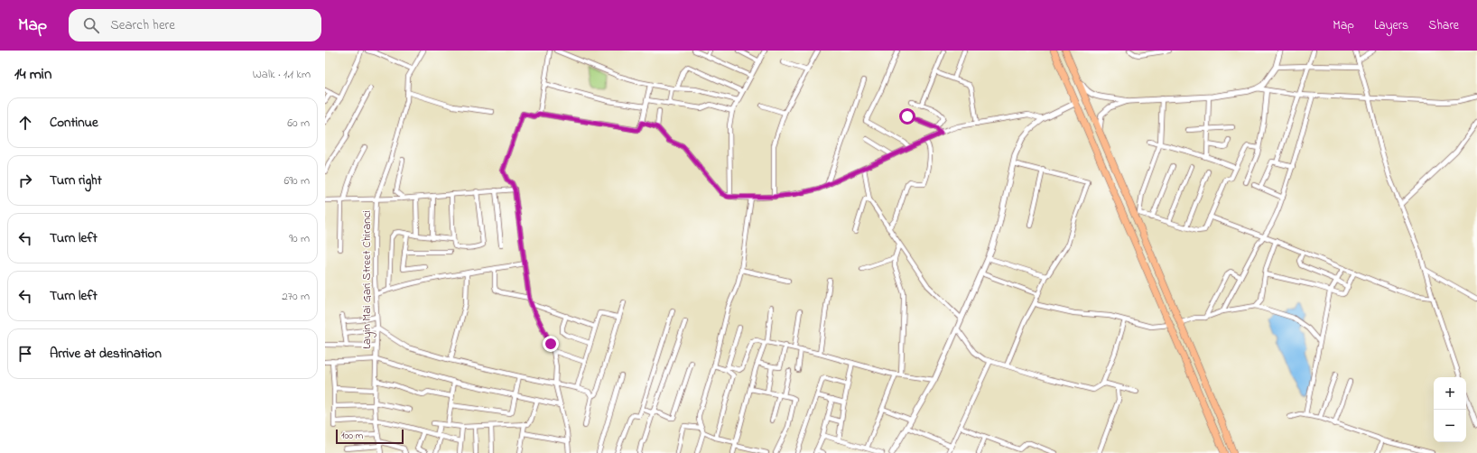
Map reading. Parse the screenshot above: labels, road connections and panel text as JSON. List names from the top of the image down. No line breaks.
{"streets":{"street":["Layin Mai Gari Street Chiranci"]},"scale_bar":"100 m","page":{"header":"Map","search":"Search here","nav":["Map","Layers","Share"],"heading":["14 min","Walk · 1.1 km"],"list":[["Continue","60 m"],["Turn right","690 m"],["Turn left","90 m"],["Turn left","270 m"],"Arrive at destination"],"map_buttons":["+","−"],"scale":"100 m"}}
